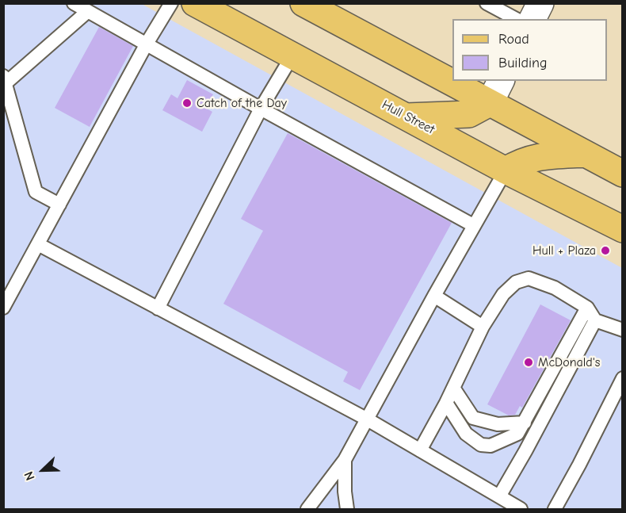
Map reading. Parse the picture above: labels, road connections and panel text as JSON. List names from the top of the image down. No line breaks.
{"streets":{"main road":["Hull Street"]},"places":["Catch of the Day","Hull + Plaza","McDonald's"],"legend":["Road","Building"],"north":"bottom left"}
